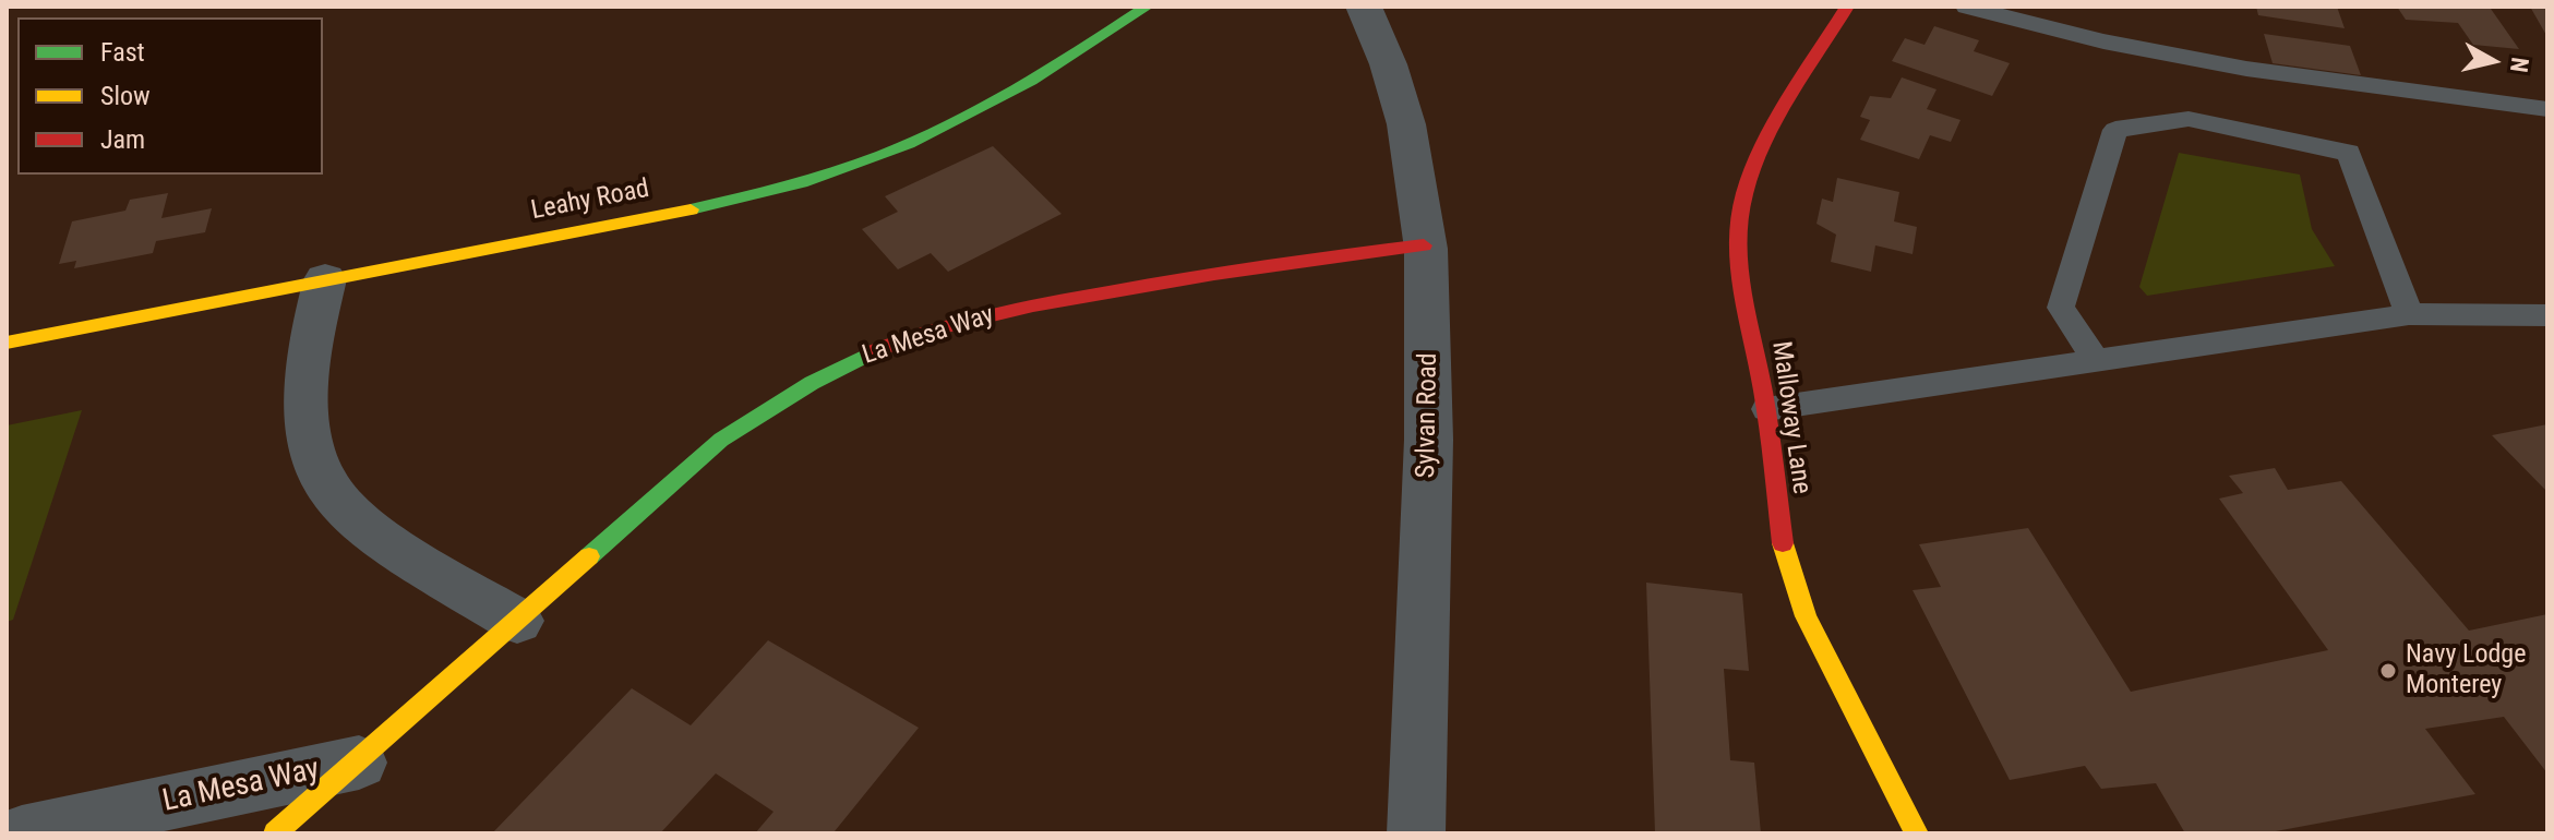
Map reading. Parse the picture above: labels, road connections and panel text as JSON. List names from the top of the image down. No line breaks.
{"streets":{"street":["Leahy Road","La Mesa Way","Sylvan Road","Malloway Lane"]},"crossings":[["La Mesa Way","Sylvan Road"]],"places":["Navy Lodge Monterey"],"legend":["Fast","Slow","Jam"],"north":"right"}
